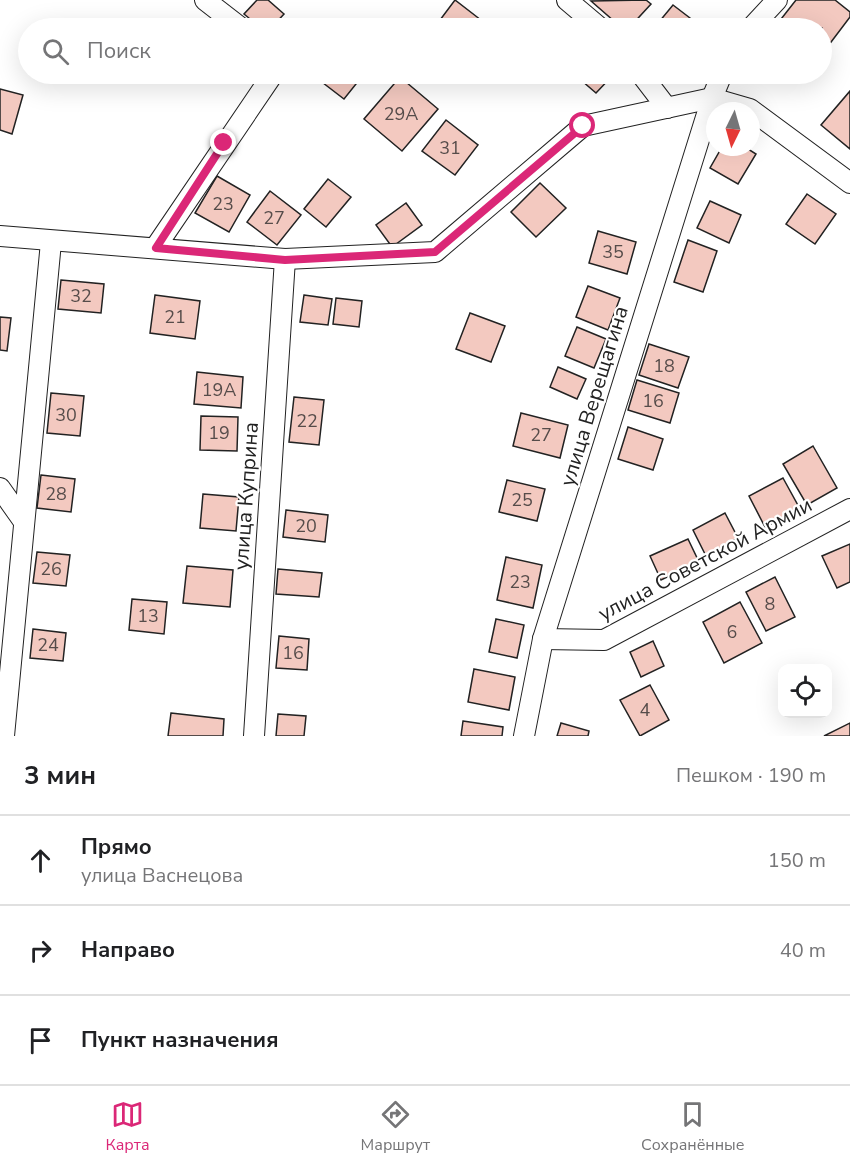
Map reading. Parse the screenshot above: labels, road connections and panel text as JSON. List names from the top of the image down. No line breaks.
{"streets":{"street":["улица Верещагина","улица Куприна","улица Советской Армии"]},"crossings":[["улица Верещагина","улица Советской Армии"]],"house_numbers":["29А","31","23","27","35","32","21","18","19А","16","30","22","19","27","28","25","20","26","23","8","13","6","24","16","4"],"north":"bottom","page":{"search":"Поиск","heading":["3 мин","Пешком · 190 m"],"list":[["Прямо","улица Васнецова","150 m"],["Направо","40 m"],"Пункт назначения"],"nav":["Карта","Маршрут","Сохранённые"]}}
